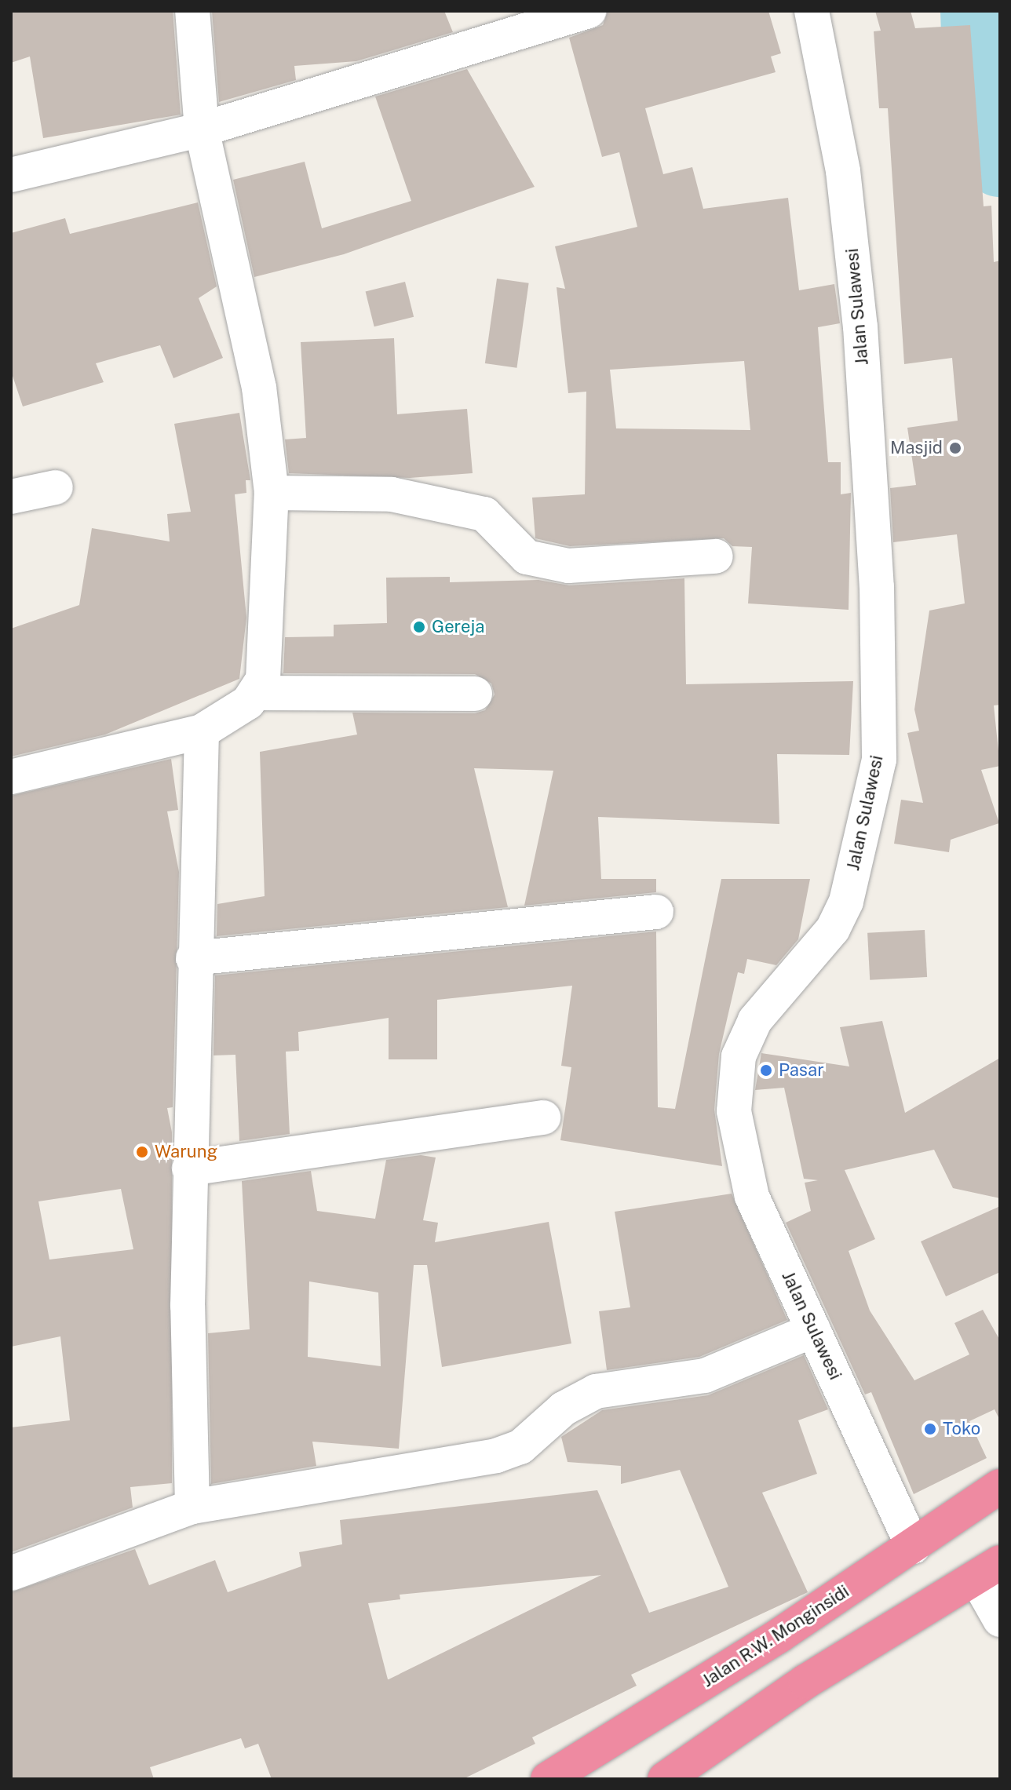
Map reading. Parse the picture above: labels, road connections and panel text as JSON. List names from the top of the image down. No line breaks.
{"streets":{"highway":["Jalan R.W. Monginsidi"],"street":["Jalan Sulawesi"]},"crossings":[["Jalan Sulawesi","Jalan R.W. Monginsidi"]],"places":["Masjid","Gereja","Pasar","Warung","Toko"]}
